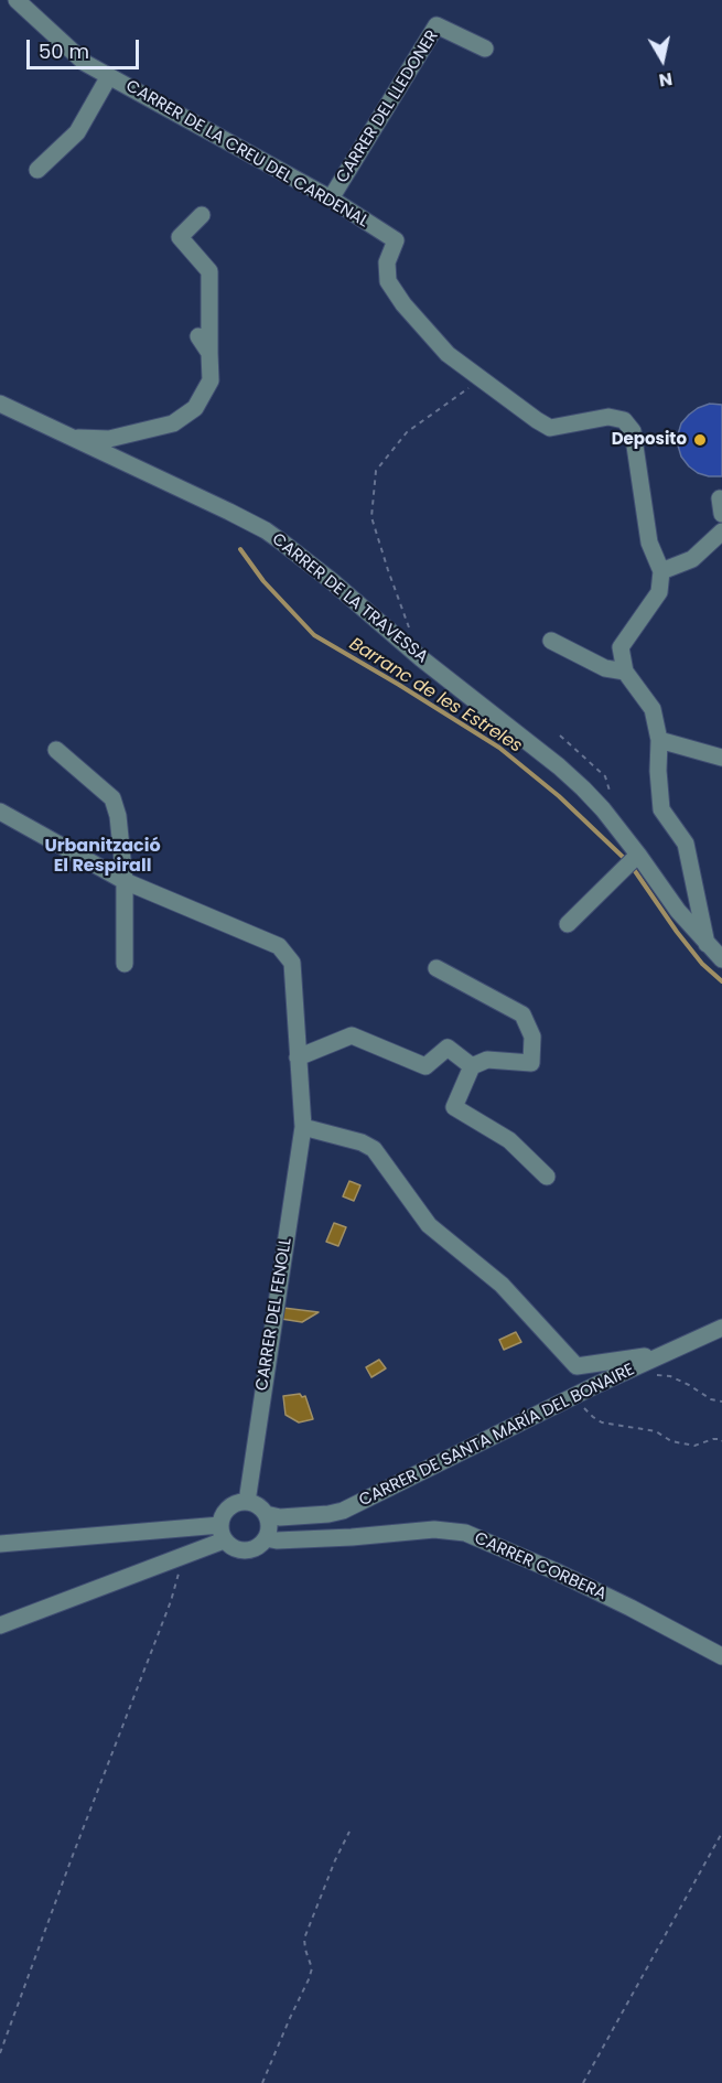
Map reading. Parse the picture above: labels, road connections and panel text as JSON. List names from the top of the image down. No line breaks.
{"streets":{"street":["CARRER DEL LLEDONER","CARRER DE LA CREU DEL CARDENAL","CARRER DE LA TRAVESSA","CARRER DEL FENOLL","CARRER DE SANTA MARÍA DEL BONAIRE","CARRER CORBERA"]},"crossings":[["CARRER DEL LLEDONER","CARRER DE LA CREU DEL CARDENAL"],["CARRER DEL FENOLL","CARRER DE SANTA MARÍA DEL BONAIRE"],["CARRER DEL FENOLL","CARRER CORBERA"],["CARRER DE SANTA MARÍA DEL BONAIRE","CARRER CORBERA"]],"districts":["Urbanització El Respirall"],"water":["Barranc de les Estreles"],"places":["Deposito"],"scale_bar":"50 m","north":"bottom"}
